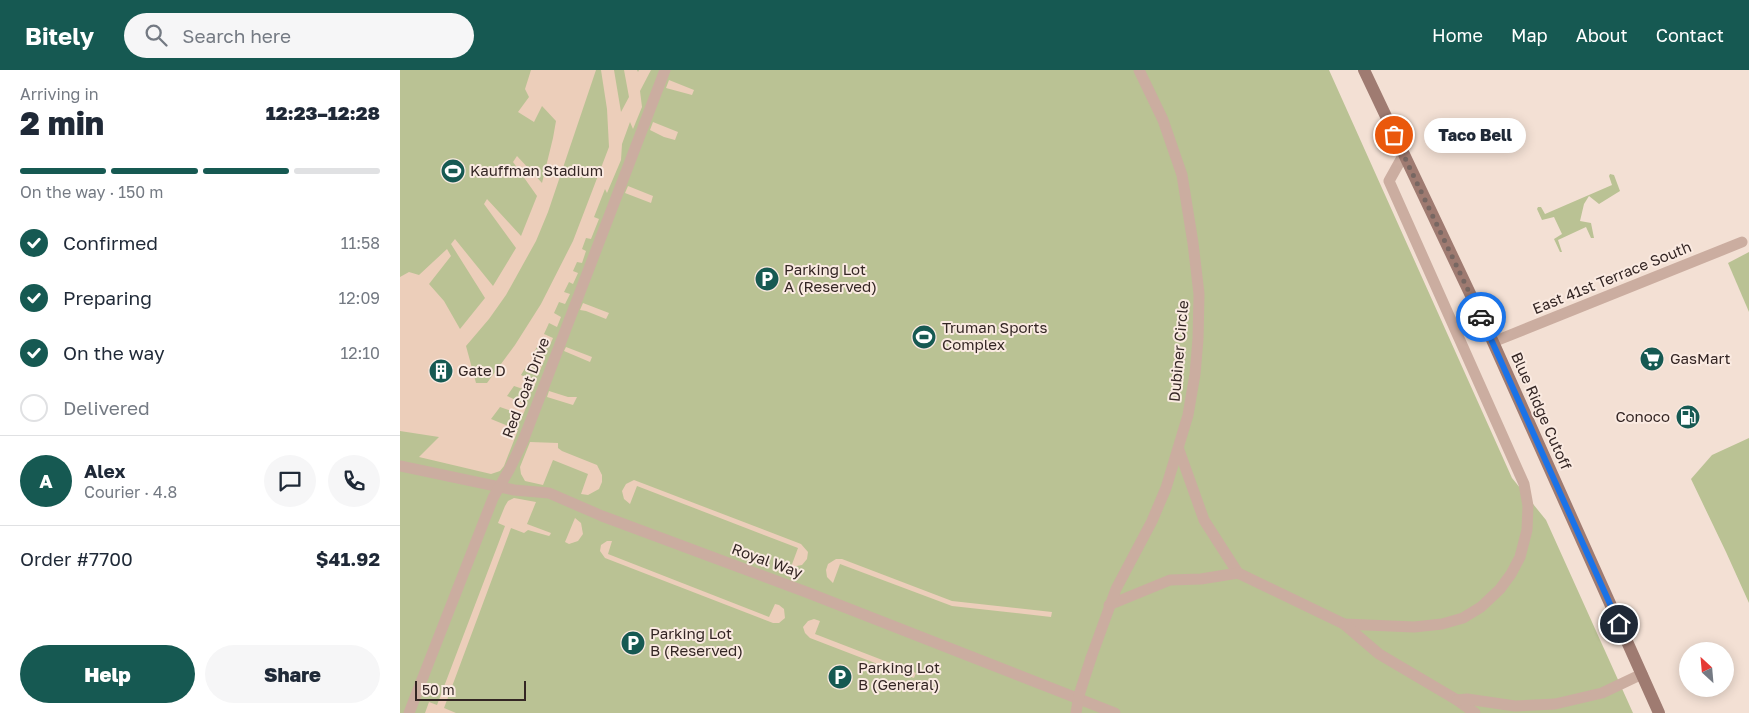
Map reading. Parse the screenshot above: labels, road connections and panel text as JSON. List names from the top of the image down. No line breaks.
{"streets":{"main road":["Blue Ridge Cutoff"],"street":["East 41st Terrace South","Dubiner Circle","Red Coat Drive","Royal Way"]},"crossings":[["East 41st Terrace South","Blue Ridge Cutoff"],["Red Coat Drive","Royal Way"]],"places":{"other":["Taco Bell"],"sports":["Kauffman Stadium","Truman Sports Complex"],"parking":["Parking Lot A (Reserved)","Parking Lot B (Reserved)","Parking Lot B (General)"],"supermarket":["GasMart"],"building":["Gate D"],"fuel station":["Conoco"]},"scale_bar":"50 m","north":"top left","page":{"header":"Bitely","search":"Search here","nav":["Home","Map","About","Contact"],"heading":["2 min","Arriving in","12:23–12:28"],"panel":["Alex","Courier · 4.8","Order #7700","$41.92"],"bubble":"Taco Bell","bar":"On the way · 150 m","list":[["Confirmed","11:58"],["Preparing","12:09"],["On the way","12:10"],"Delivered"],"round":"A","buttons":["Help","Share"],"scale":"50 m"}}
